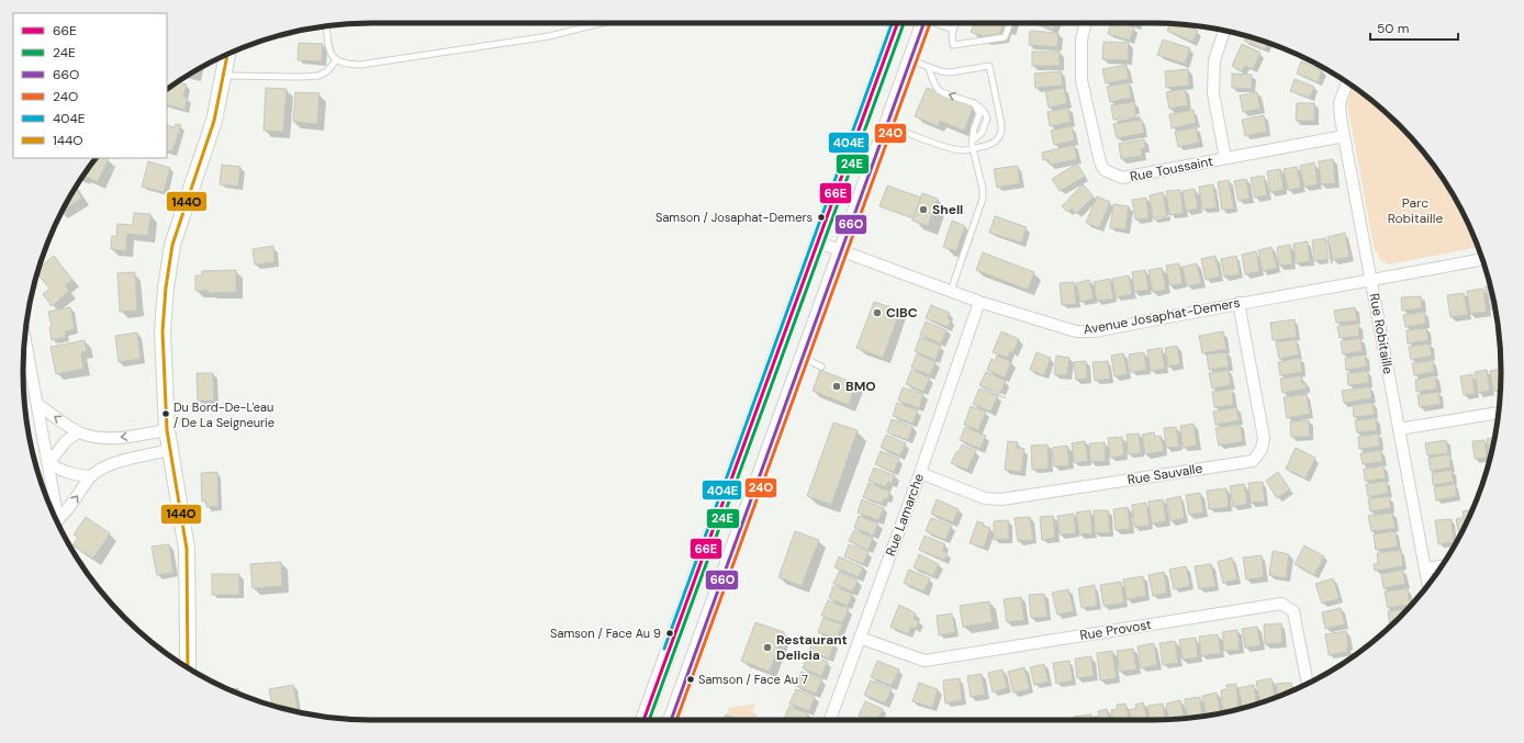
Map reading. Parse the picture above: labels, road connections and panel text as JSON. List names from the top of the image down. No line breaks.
{"streets":{"street":["Rue Toussaint","Avenue Josaphat-Demers","Rue Robitaille","Rue Sauvalle","Rue Lamarche","Rue Provost"]},"crossings":[["Rue Toussaint","Rue Robitaille"],["Avenue Josaphat-Demers","Rue Robitaille"],["Avenue Josaphat-Demers","Rue Sauvalle"],["Avenue Josaphat-Demers","Rue Lamarche"],["Rue Sauvalle","Rue Lamarche"],["Rue Lamarche","Rue Provost"]],"parks":["Parc Robitaille"],"places":["Shell","Samson / Josaphat-Demers","CIBC","BMO","Du Bord-De-L'eau / De La Seigneurie","Samson / Face Au 9","Restaurant Delicia","Samson / Face Au 7"],"lines":["transit line 66E","transit line 24E","transit line 66O","transit line 24O","transit line 404E","transit line 144O"],"legend":["66E","24E","66O","24O","404E","144O"],"scale_bar":"50 m"}
